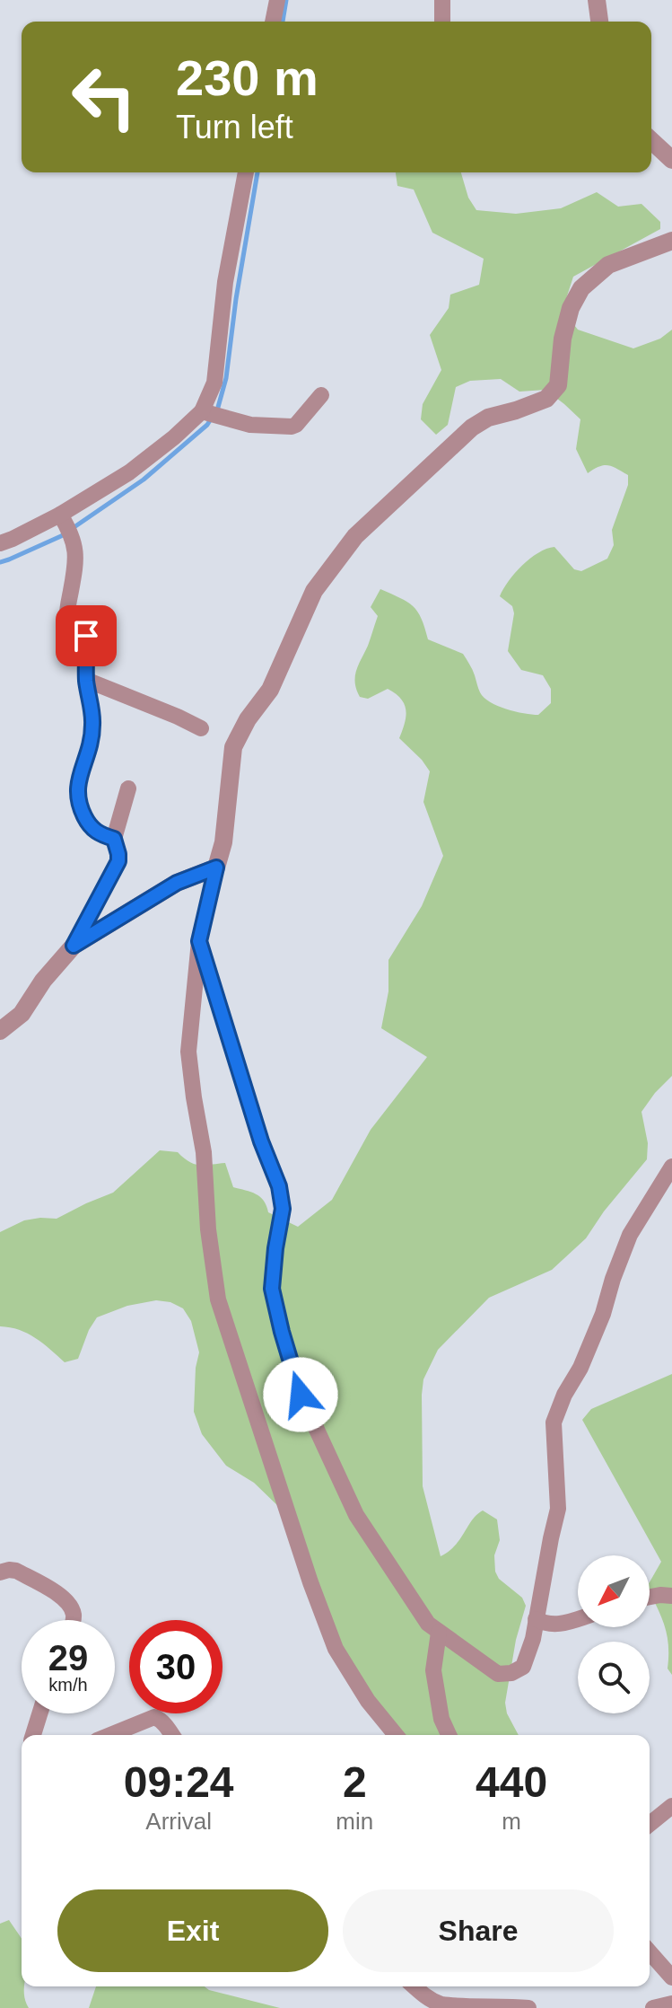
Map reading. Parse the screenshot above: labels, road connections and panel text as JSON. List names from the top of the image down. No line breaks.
{"north":"bottom left","page":{"turn":["230 m","Turn left"],"speed":"29 km/h","limit":"30","eta":["09:24","Arrival","2","min","440","m"],"buttons":["Exit","Share"]}}
